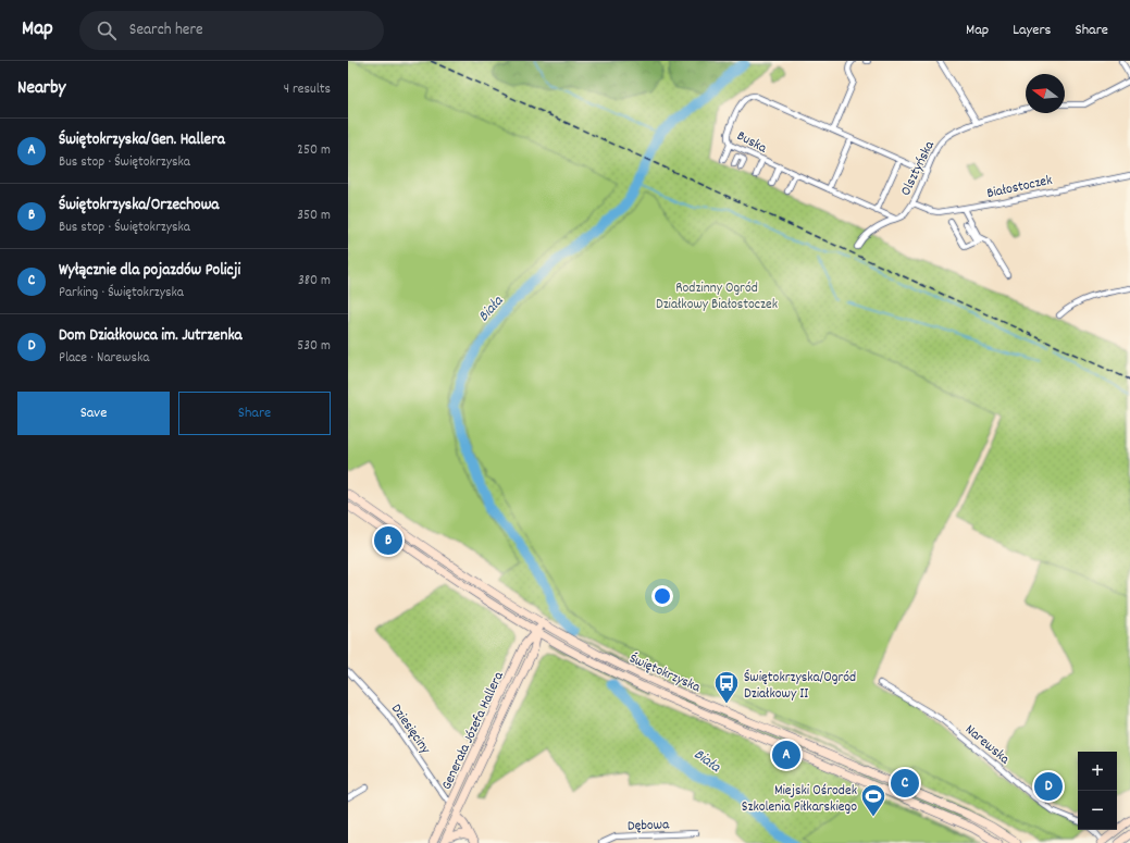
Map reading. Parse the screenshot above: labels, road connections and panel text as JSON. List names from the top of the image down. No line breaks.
{"streets":{"main road":["Świętokrzyska","Generała Józefa Hallera"],"street":["Buska","Olsztyńska","Białostoczek","Dziesięciny","Narewska","Dębowa"]},"crossings":[["Buska","Olsztyńska"],["Olsztyńska","Białostoczek"],["Świętokrzyska","Generała Józefa Hallera"],["Dziesięciny","Generała Józefa Hallera"]],"water":["Biała"],"parks":["Rodzinny Ogród Działkowy Białostoczek"],"places":{"bus stop":["Świętokrzyska/Ogród Działkowy II"],"sports":["Miejski Ośrodek Szkolenia Piłkarskiego"]},"north":"left","page":{"header":"Map","search":"Search here","nav":["Map","Layers","Share"],"heading":["Nearby","4 results"],"list":[{"mark":"A","name":"Świętokrzyska/Gen. Hallera","note":"Bus stop · Świętokrzyska","value":"250 m"},{"mark":"B","name":"Świętokrzyska/Orzechowa","note":"Bus stop · Świętokrzyska","value":"350 m"},{"mark":"C","name":"Wyłącznie dla pojazdów Policji","note":"Parking · Świętokrzyska","value":"380 m"},{"mark":"D","name":"Dom Działkowca im. Jutrzenka","note":"Place · Narewska","value":"530 m"}],"buttons":["Save","Share"],"pins":["B","A","C","D"],"map_buttons":["+","−"]}}
